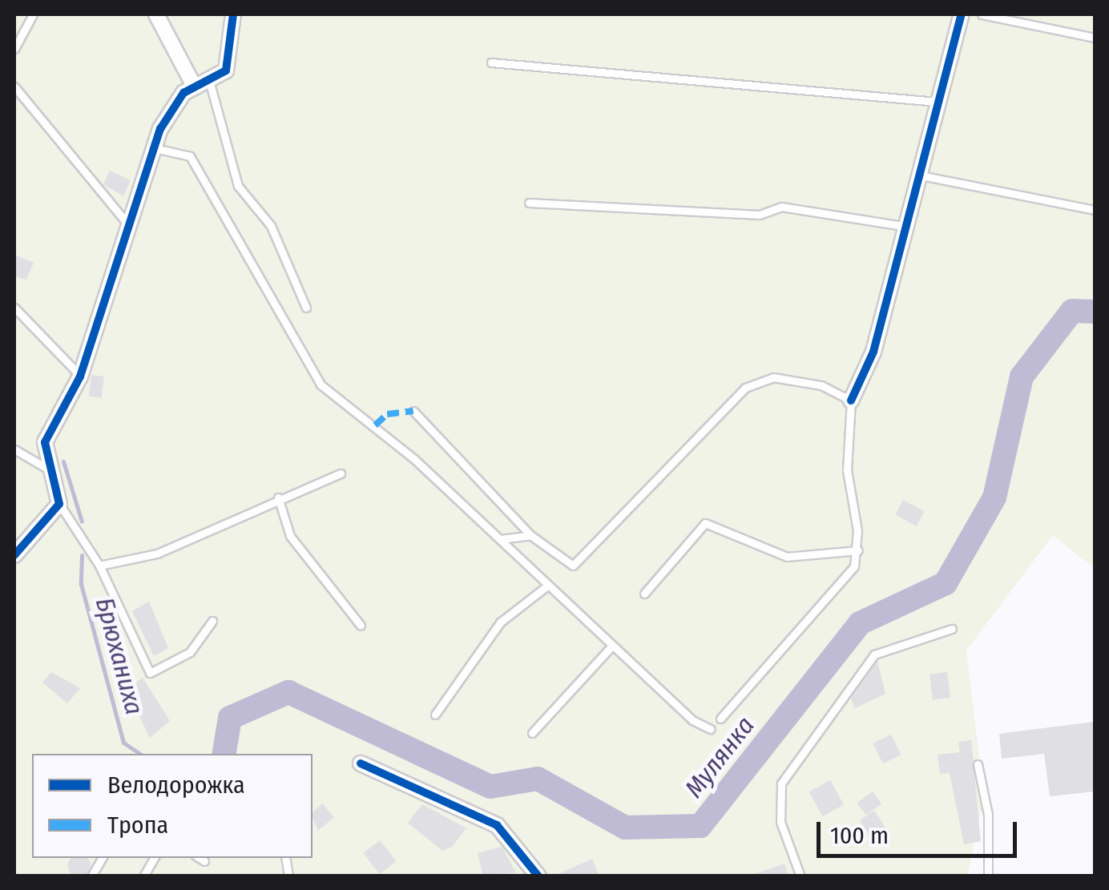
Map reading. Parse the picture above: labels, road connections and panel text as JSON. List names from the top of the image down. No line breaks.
{"water":["Брюханиха","Мулянка"],"legend":["Велодорожка","Тропа"],"scale_bar":"100 m"}
